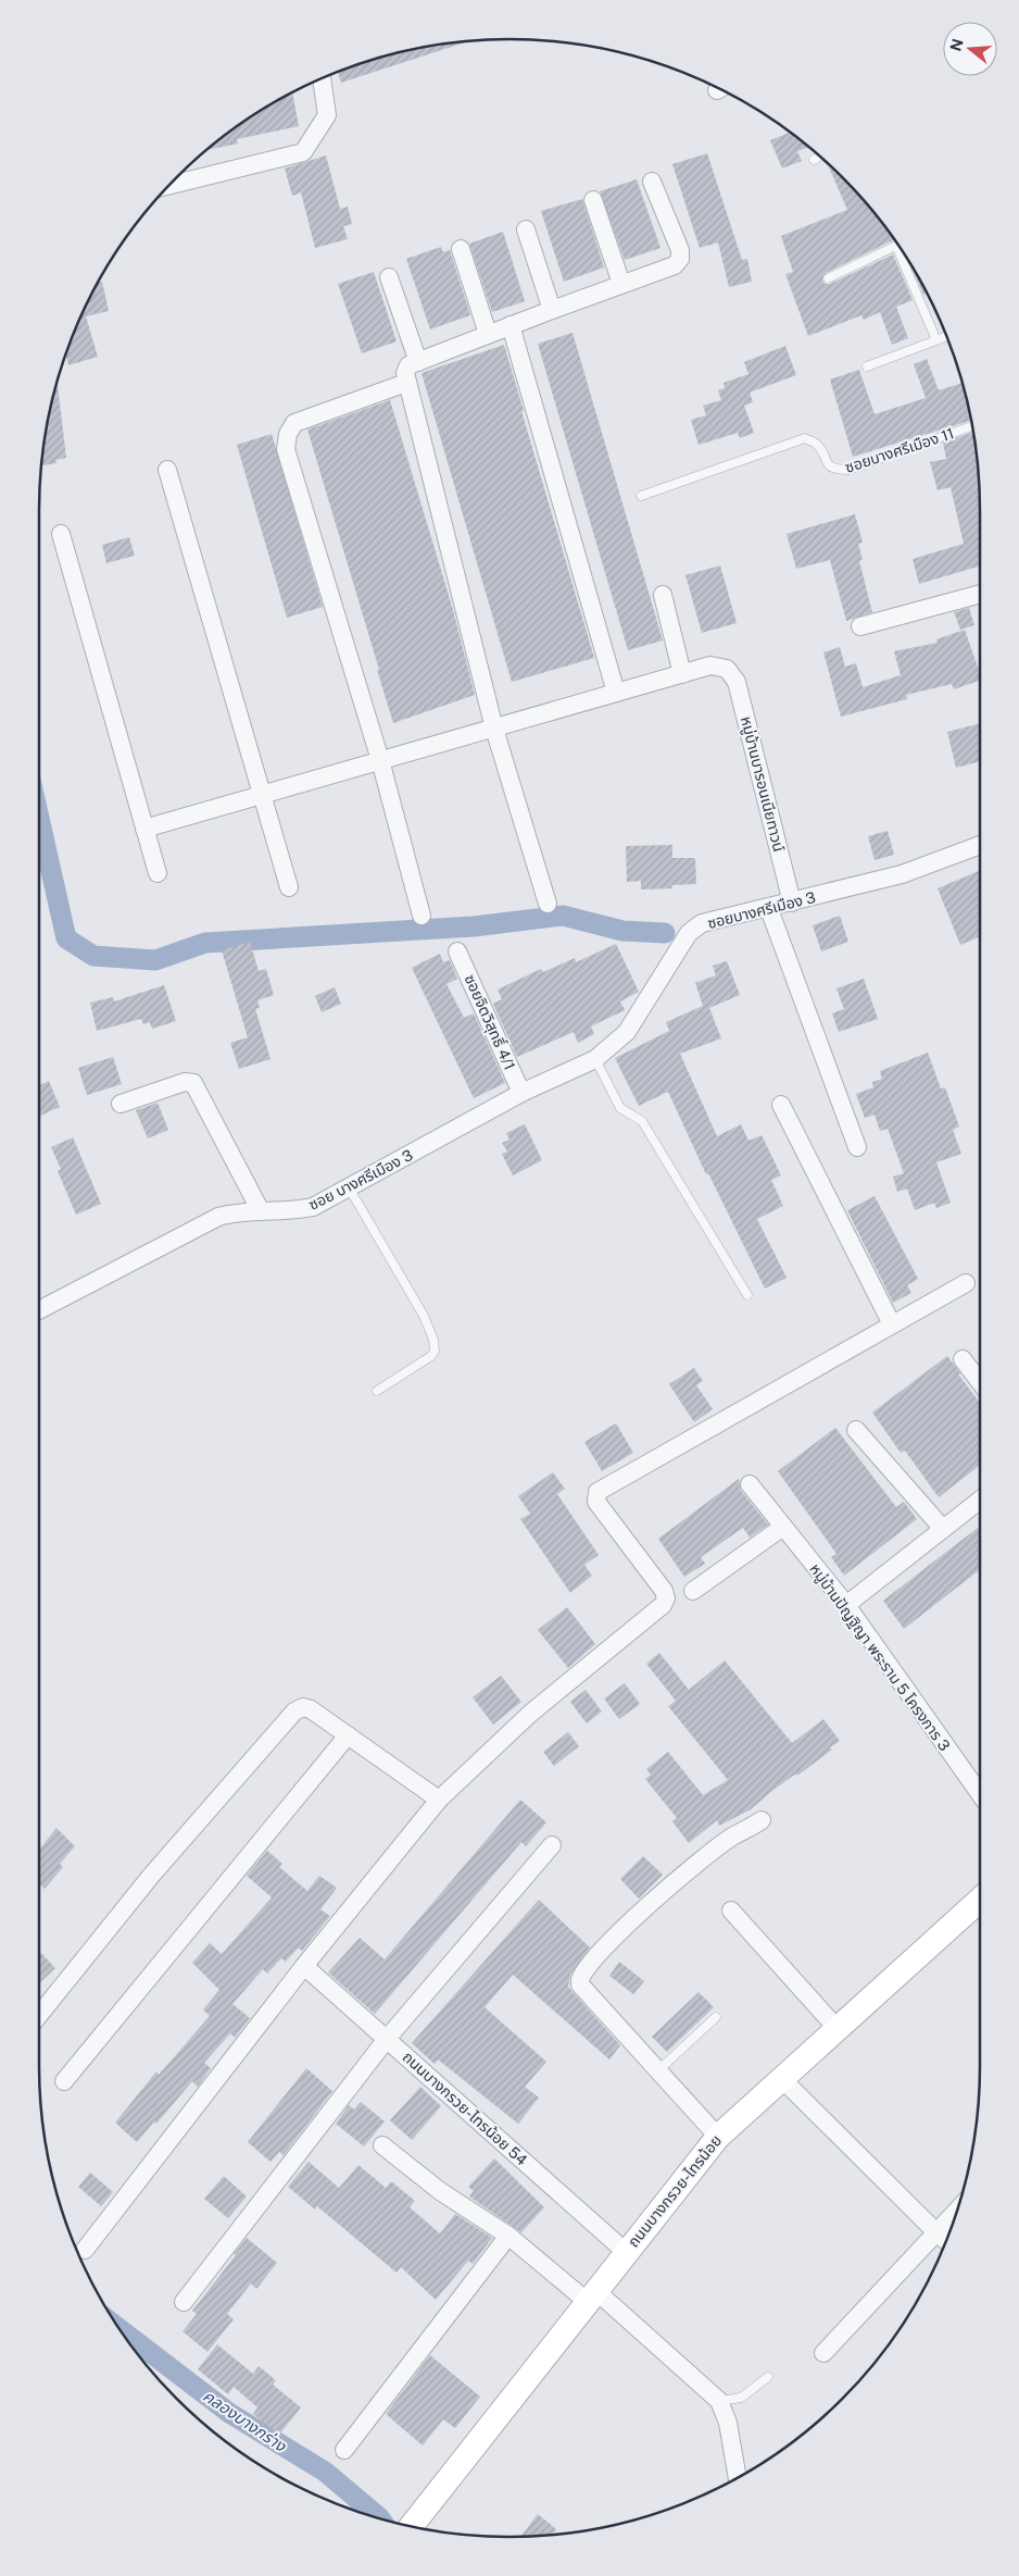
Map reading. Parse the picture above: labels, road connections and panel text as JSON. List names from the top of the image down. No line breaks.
{"streets":{"main road":["ถนนบางกรวย-ไทรน้อย"],"street":["หมู่บ้านบารอนเนียทาวน์","ซอยบางศรีเมือง 3","ซอยจิตวิสุทธิ์ 4/1","ซอย บางศรีเมือง 3","หมู่บ้านปัญฐิญา พระราม 5 โครงการ 3","ถนนบางกรวย-ไทรน้อย 54"],"lane":["ซอยบางศรีเมือง 11"]},"crossings":[["หมู่บ้านบารอนเนียทาวน์","ซอยบางศรีเมือง 3"],["ซอยบางศรีเมือง 3","ซอย บางศรีเมือง 3"],["ซอยจิตวิสุทธิ์ 4/1","ซอย บางศรีเมือง 3"],["ถนนบางกรวย-ไทรน้อย 54","ถนนบางกรวย-ไทรน้อย"]],"water":["คลองบางกร่าง"],"north":"left"}
